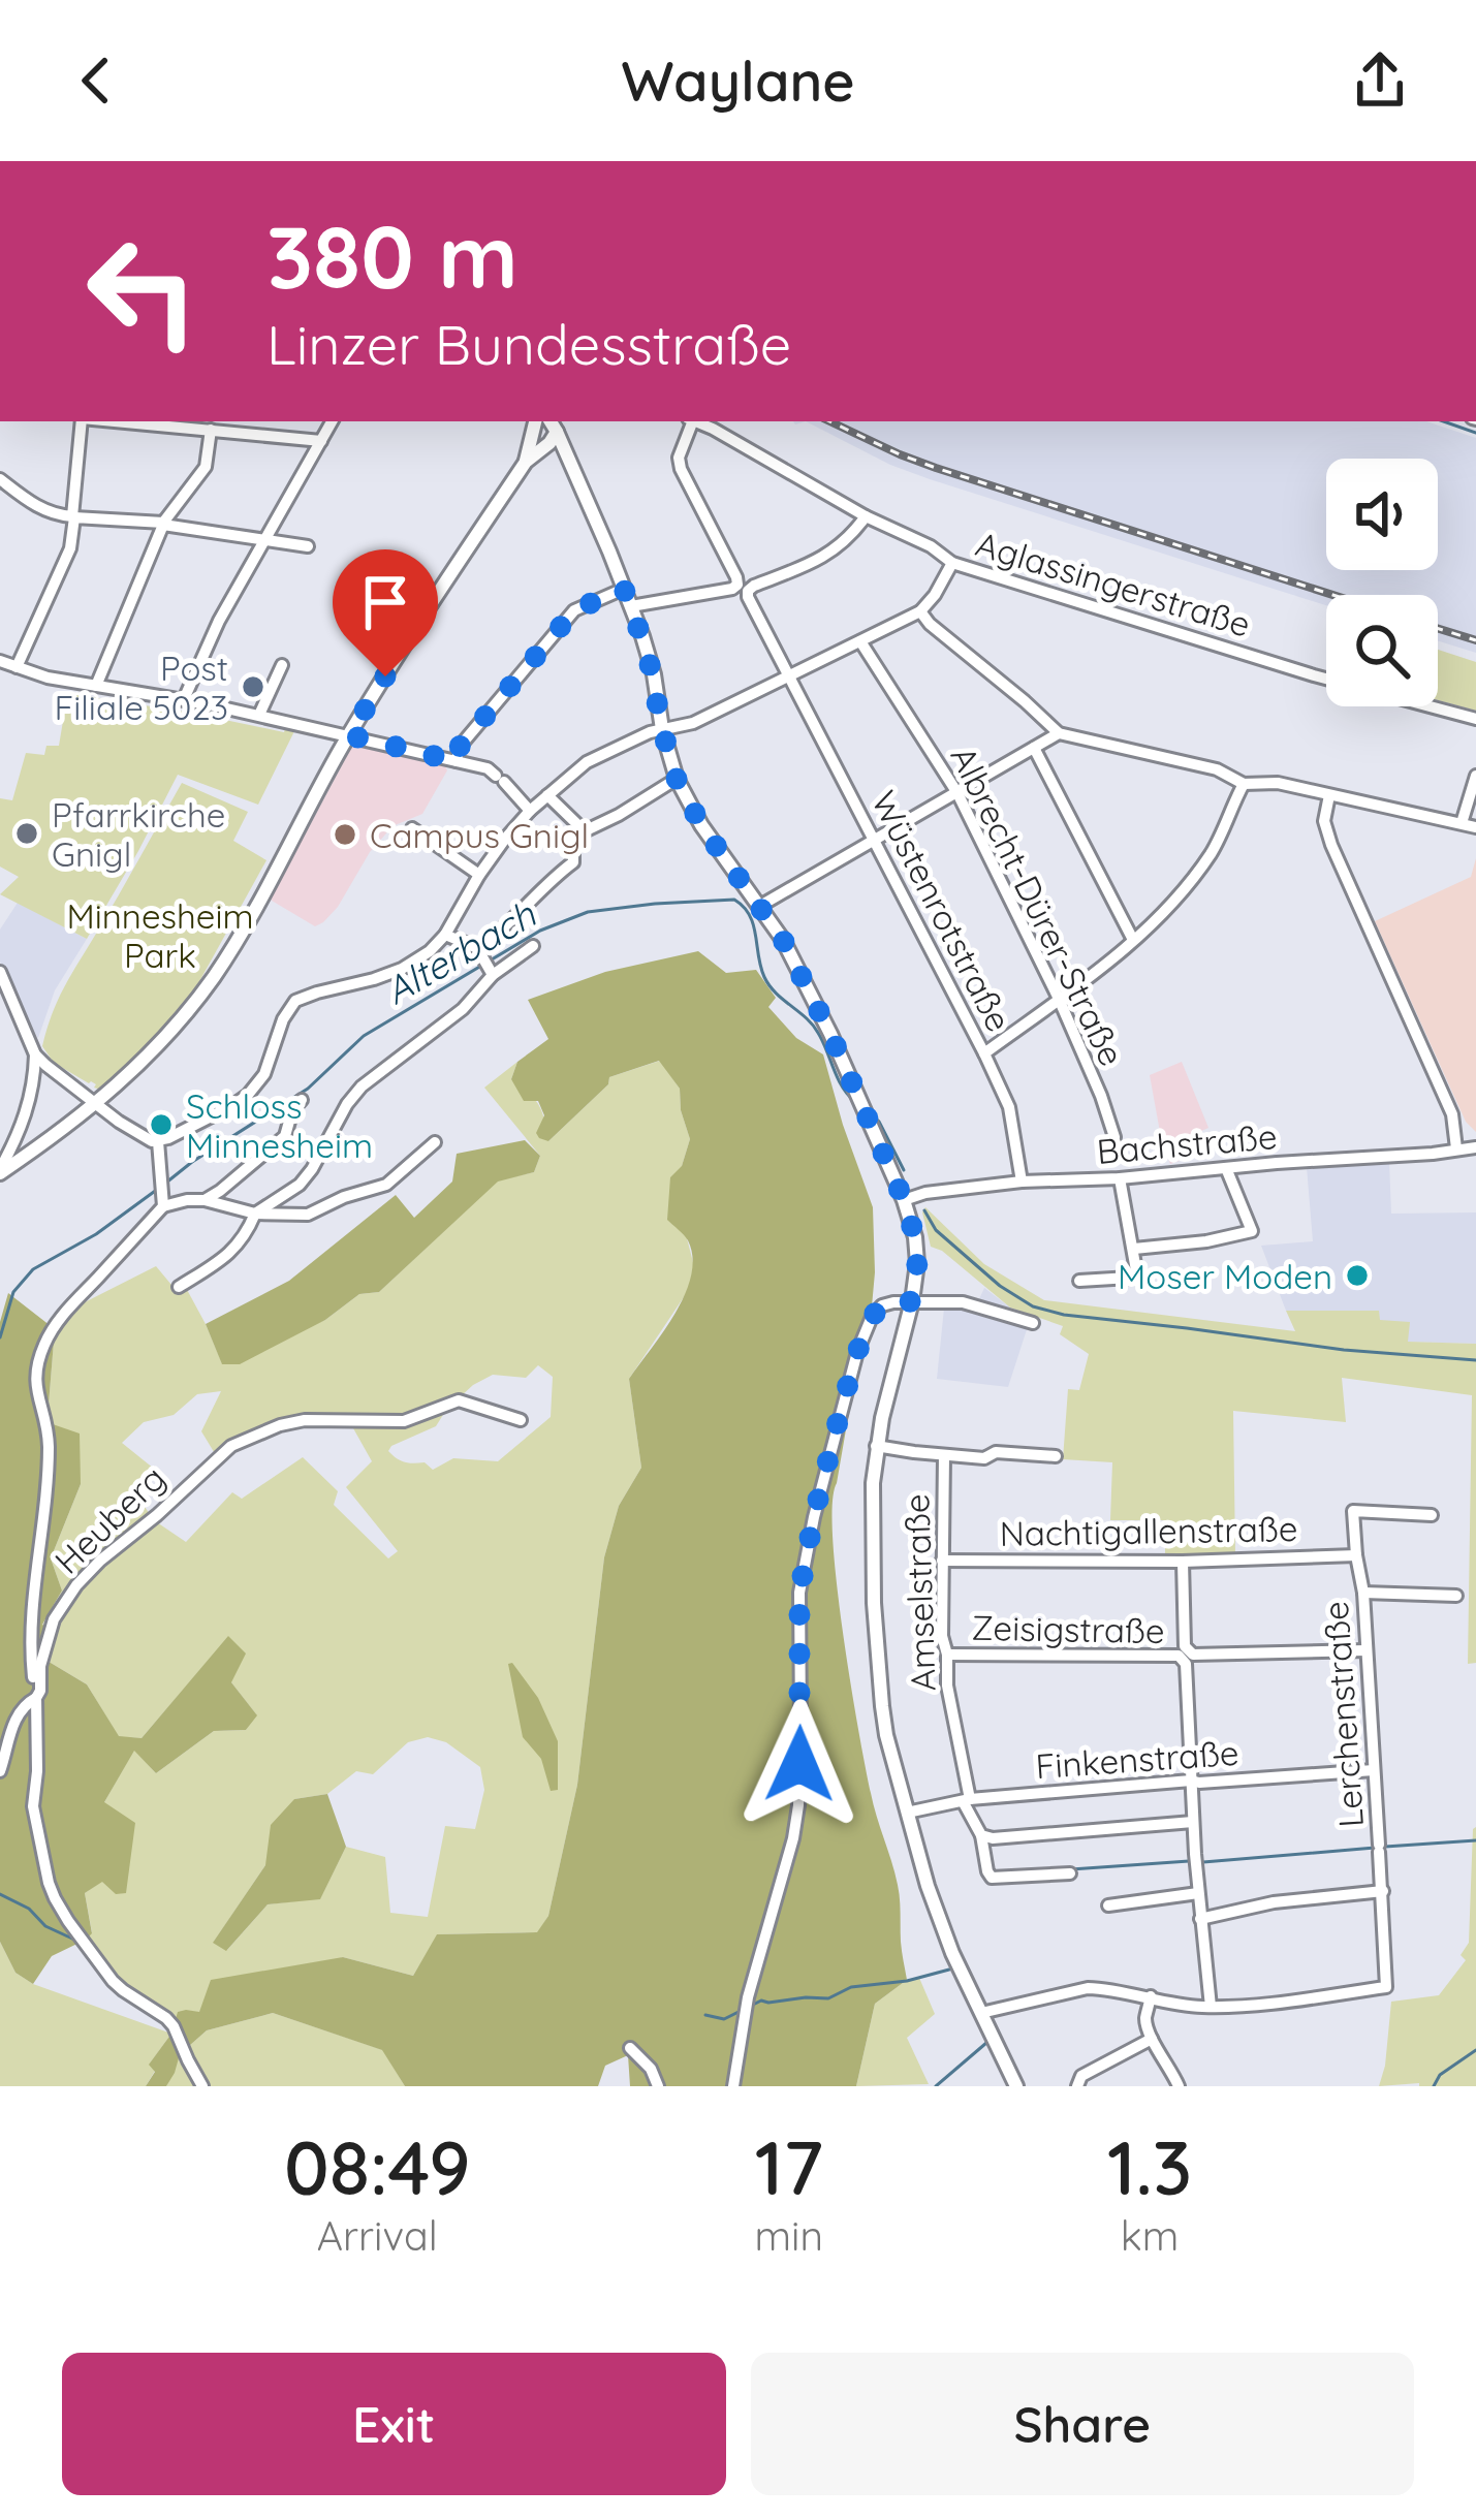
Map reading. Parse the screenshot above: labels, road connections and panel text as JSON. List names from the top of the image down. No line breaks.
{"streets":{"street":["Aglassingerstraße","Albrecht-Dürer-Straße","Wüstenrotstraße","Bachstraße","Heuberg","Nachtigallenstraße","Amselstraße","Zeisigstraße","Lerchenstraße","Finkenstraße"]},"crossings":[["Aglassingerstraße","Wüstenrotstraße"],["Wüstenrotstraße","Bachstraße"],["Nachtigallenstraße","Amselstraße"],["Nachtigallenstraße","Zeisigstraße"],["Nachtigallenstraße","Lerchenstraße"],["Amselstraße","Zeisigstraße"],["Amselstraße","Finkenstraße"],["Zeisigstraße","Lerchenstraße"],["Zeisigstraße","Finkenstraße"],["Lerchenstraße","Finkenstraße"]],"water":["Alterbach"],"parks":["Minnesheim Park"],"places":["Post Filiale 5023","Pfarrkirche Gnigl","Campus Gnigl","Schloss Minnesheim","Moser Moden"],"page":{"header":"Waylane","turn":["380 m","Linzer Bundesstraße"],"eta":["08:49","Arrival","17","min","1.3","km"],"buttons":["Exit","Share"]}}
